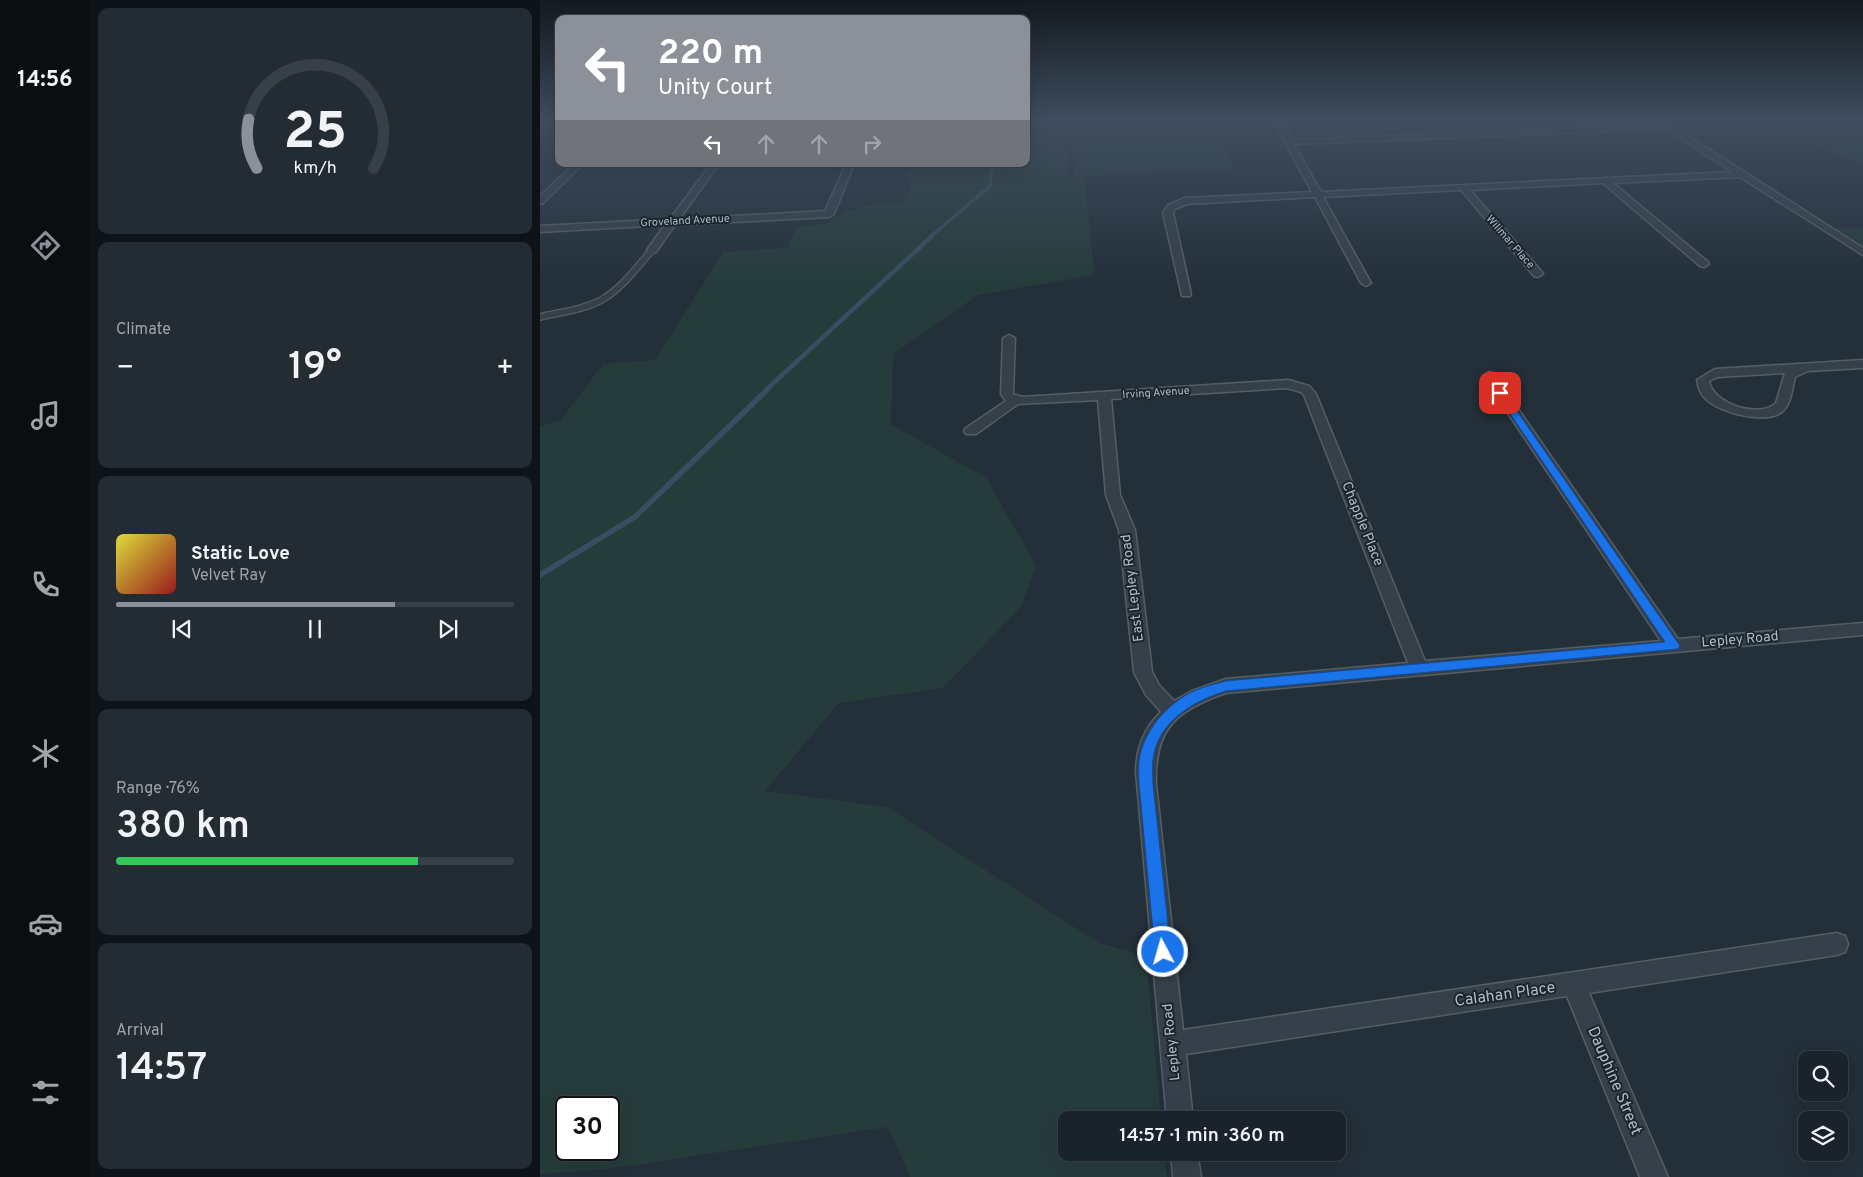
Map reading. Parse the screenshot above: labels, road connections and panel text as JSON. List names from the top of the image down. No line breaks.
{"streets":{"street":["Groveland Avenue","Wilimar Place","Irving Avenue","Chapple Place","East Lepley Road","Lepley Road","Calahan Place","Dauphine Street"]},"crossings":[["Irving Avenue","Chapple Place"],["Irving Avenue","East Lepley Road"],["Chapple Place","Lepley Road"],["East Lepley Road","Lepley Road"],["Lepley Road","Calahan Place"],["Calahan Place","Dauphine Street"]],"page":{"tabs":"14:56","turn":["220 m","Unity Court"],"tile":["Climate",["Range · 76%","380 km"],["Arrival","14:57"]],"heat":["−","19°","+"],"song":["Static Love","Velvet Ray"],"limit":"30","trip":"14:57 · 1 min · 360 m","gauge":["25","km/h"]}}
